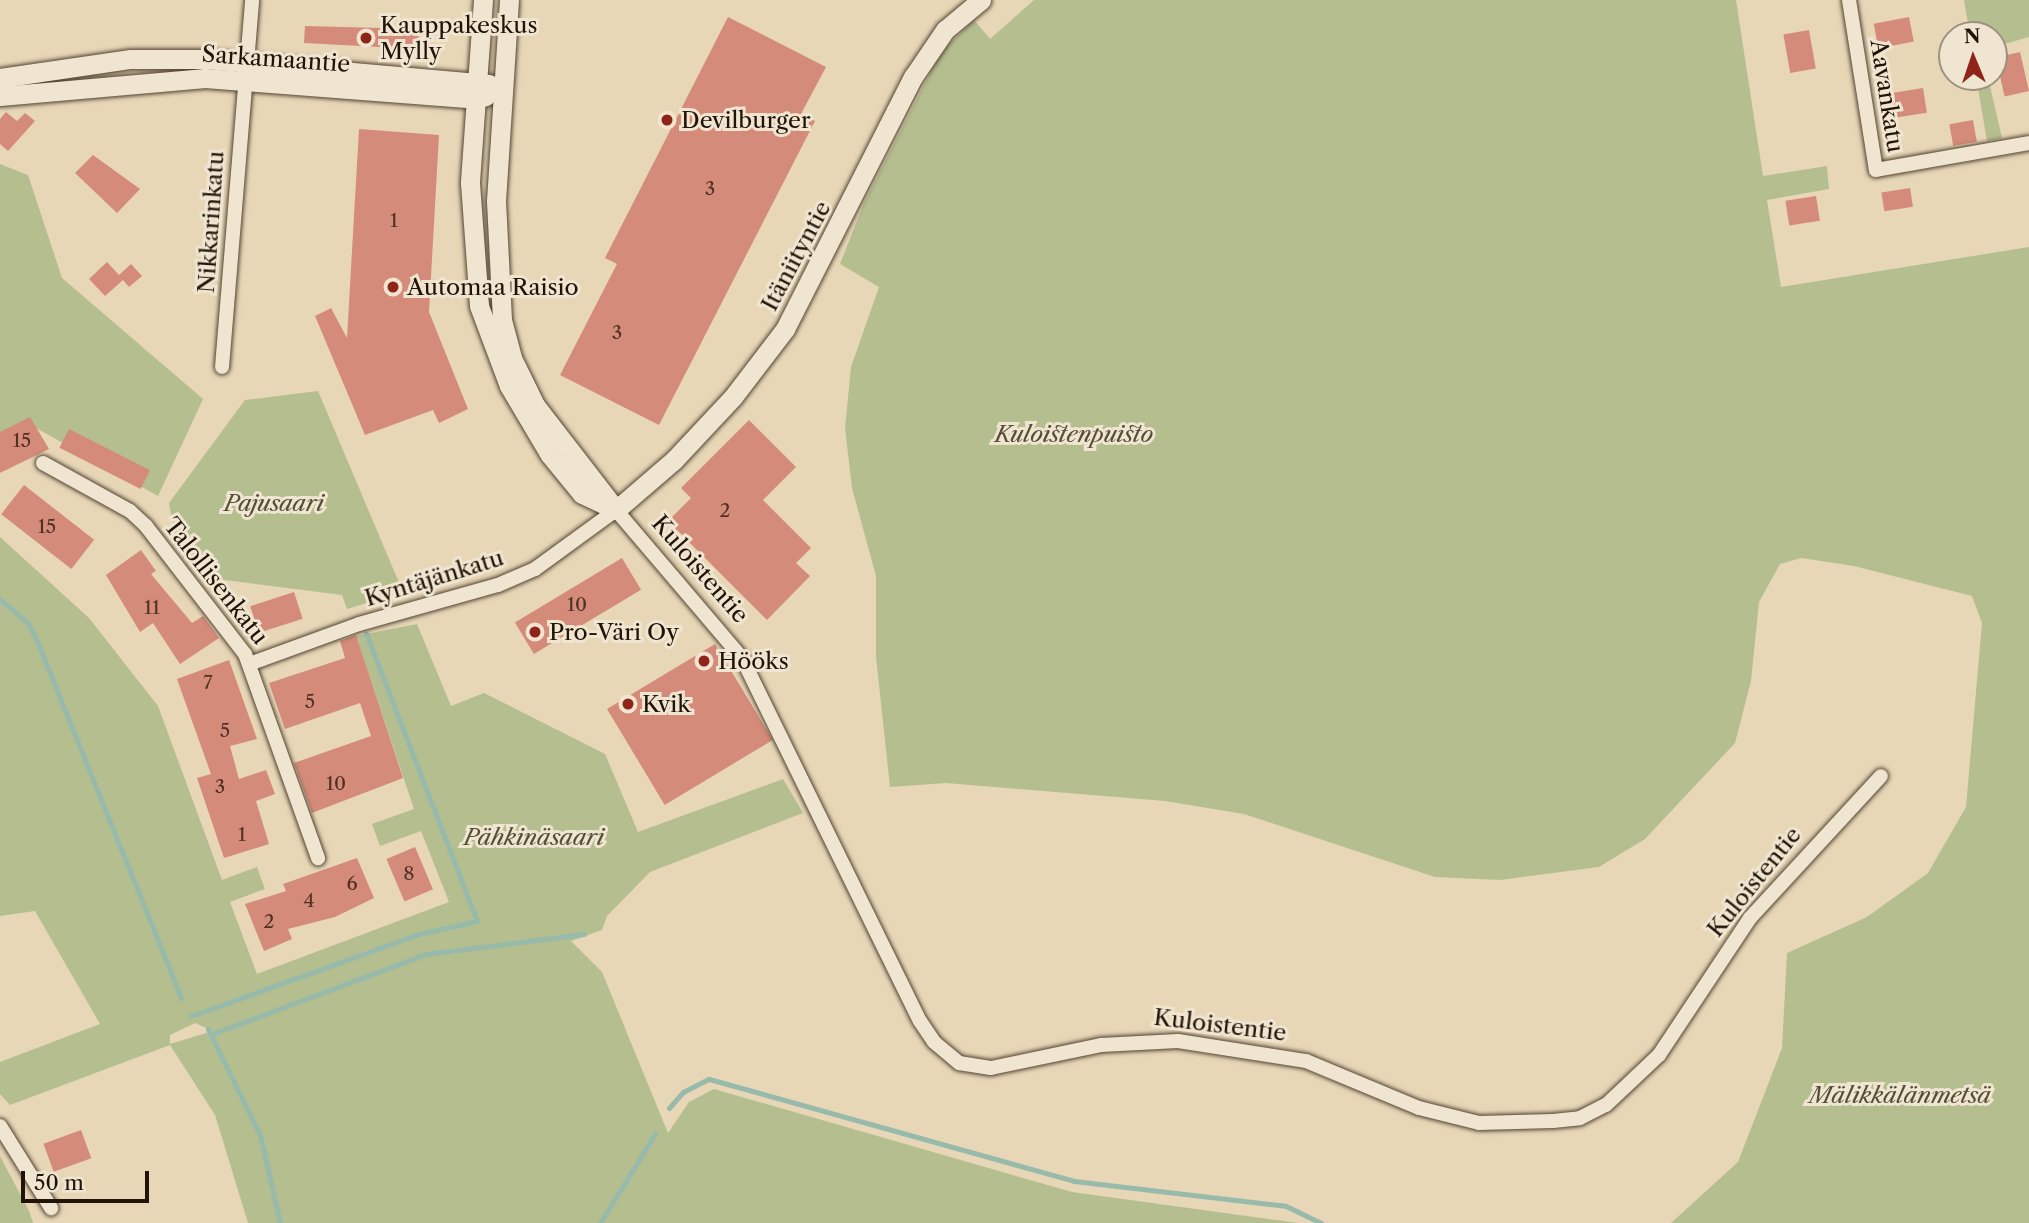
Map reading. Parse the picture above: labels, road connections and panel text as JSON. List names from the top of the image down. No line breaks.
{"streets":{"street":["Sarkamaantie","Aavankatu","Nikkarinkatu","Itäniityntie","Kuloistentie","Kyntäjänkatu","Talollisenkatu"]},"crossings":[["Sarkamaantie","Nikkarinkatu"],["Sarkamaantie","Kuloistentie"],["Itäniityntie","Kuloistentie"],["Itäniityntie","Kyntäjänkatu"],["Kuloistentie","Kyntäjänkatu"],["Kyntäjänkatu","Talollisenkatu"]],"parks":["Kuloistenpuisto","Pajusaari","Pähkinäsaari","Mälikkälänmetsä"],"places":["Kauppakeskus Mylly","Devilburger","Automaa Raisio","Pro-Väri Oy","Hööks","Kvik"],"house_numbers":["3","1","3","15","2","15","10","11","7","5","5","10","3","1","8","6","4","2"],"scale_bar":"50 m","north":"top"}
